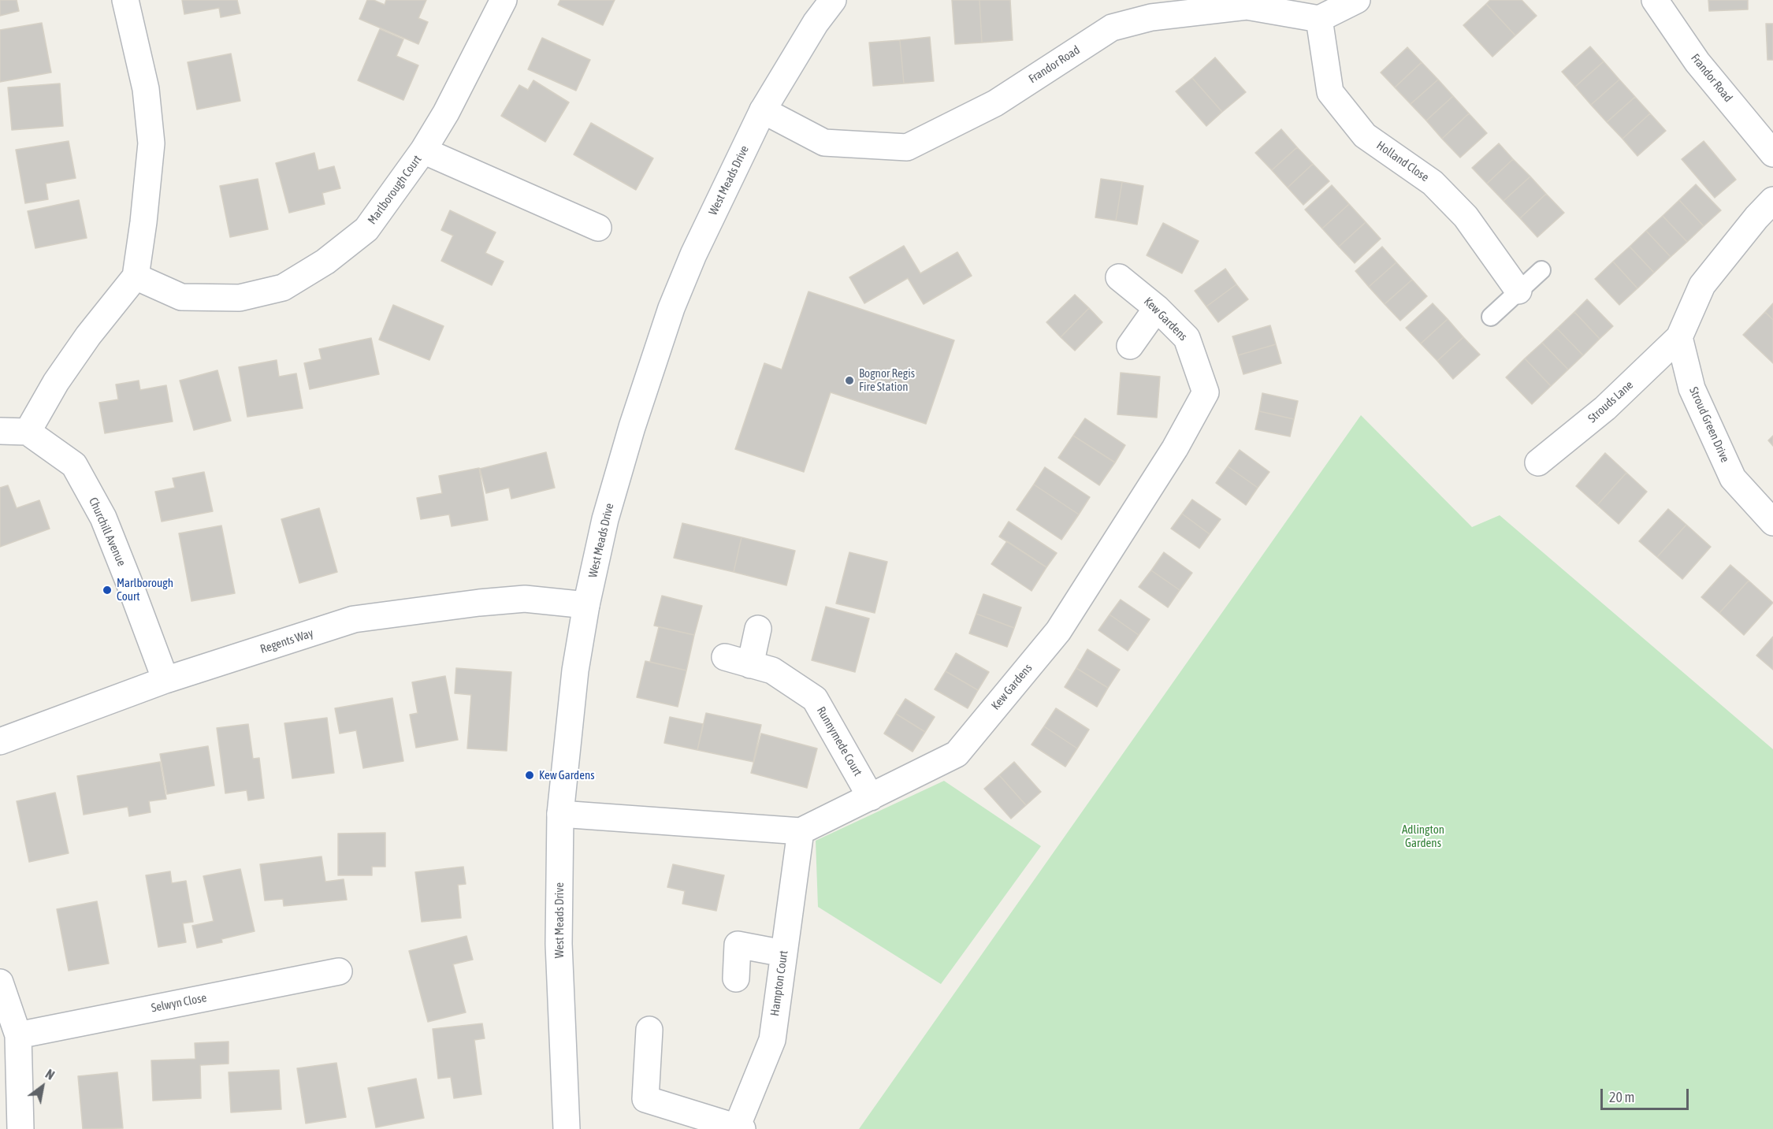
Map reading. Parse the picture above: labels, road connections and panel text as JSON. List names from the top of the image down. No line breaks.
{"streets":{"street":["Frandor Road","Holland Close","West Meads Drive","Marlborough Court","Kew Gardens","Strouds Lane","Stroud Green Drive","Churchill Avenue","Regents Way","Runnymede Court","Hampton Court","Selwyn Close"]},"crossings":[["Frandor Road","Holland Close"],["Frandor Road","West Meads Drive"],["West Meads Drive","Kew Gardens"],["West Meads Drive","Regents Way"],["Kew Gardens","Runnymede Court"],["Kew Gardens","Hampton Court"],["Strouds Lane","Stroud Green Drive"],["Churchill Avenue","Regents Way"]],"parks":["Adlington Gardens"],"places":["Bognor Regis Fire Station","Marlborough Court","Kew Gardens"],"scale_bar":"20 m","north":"top right"}
